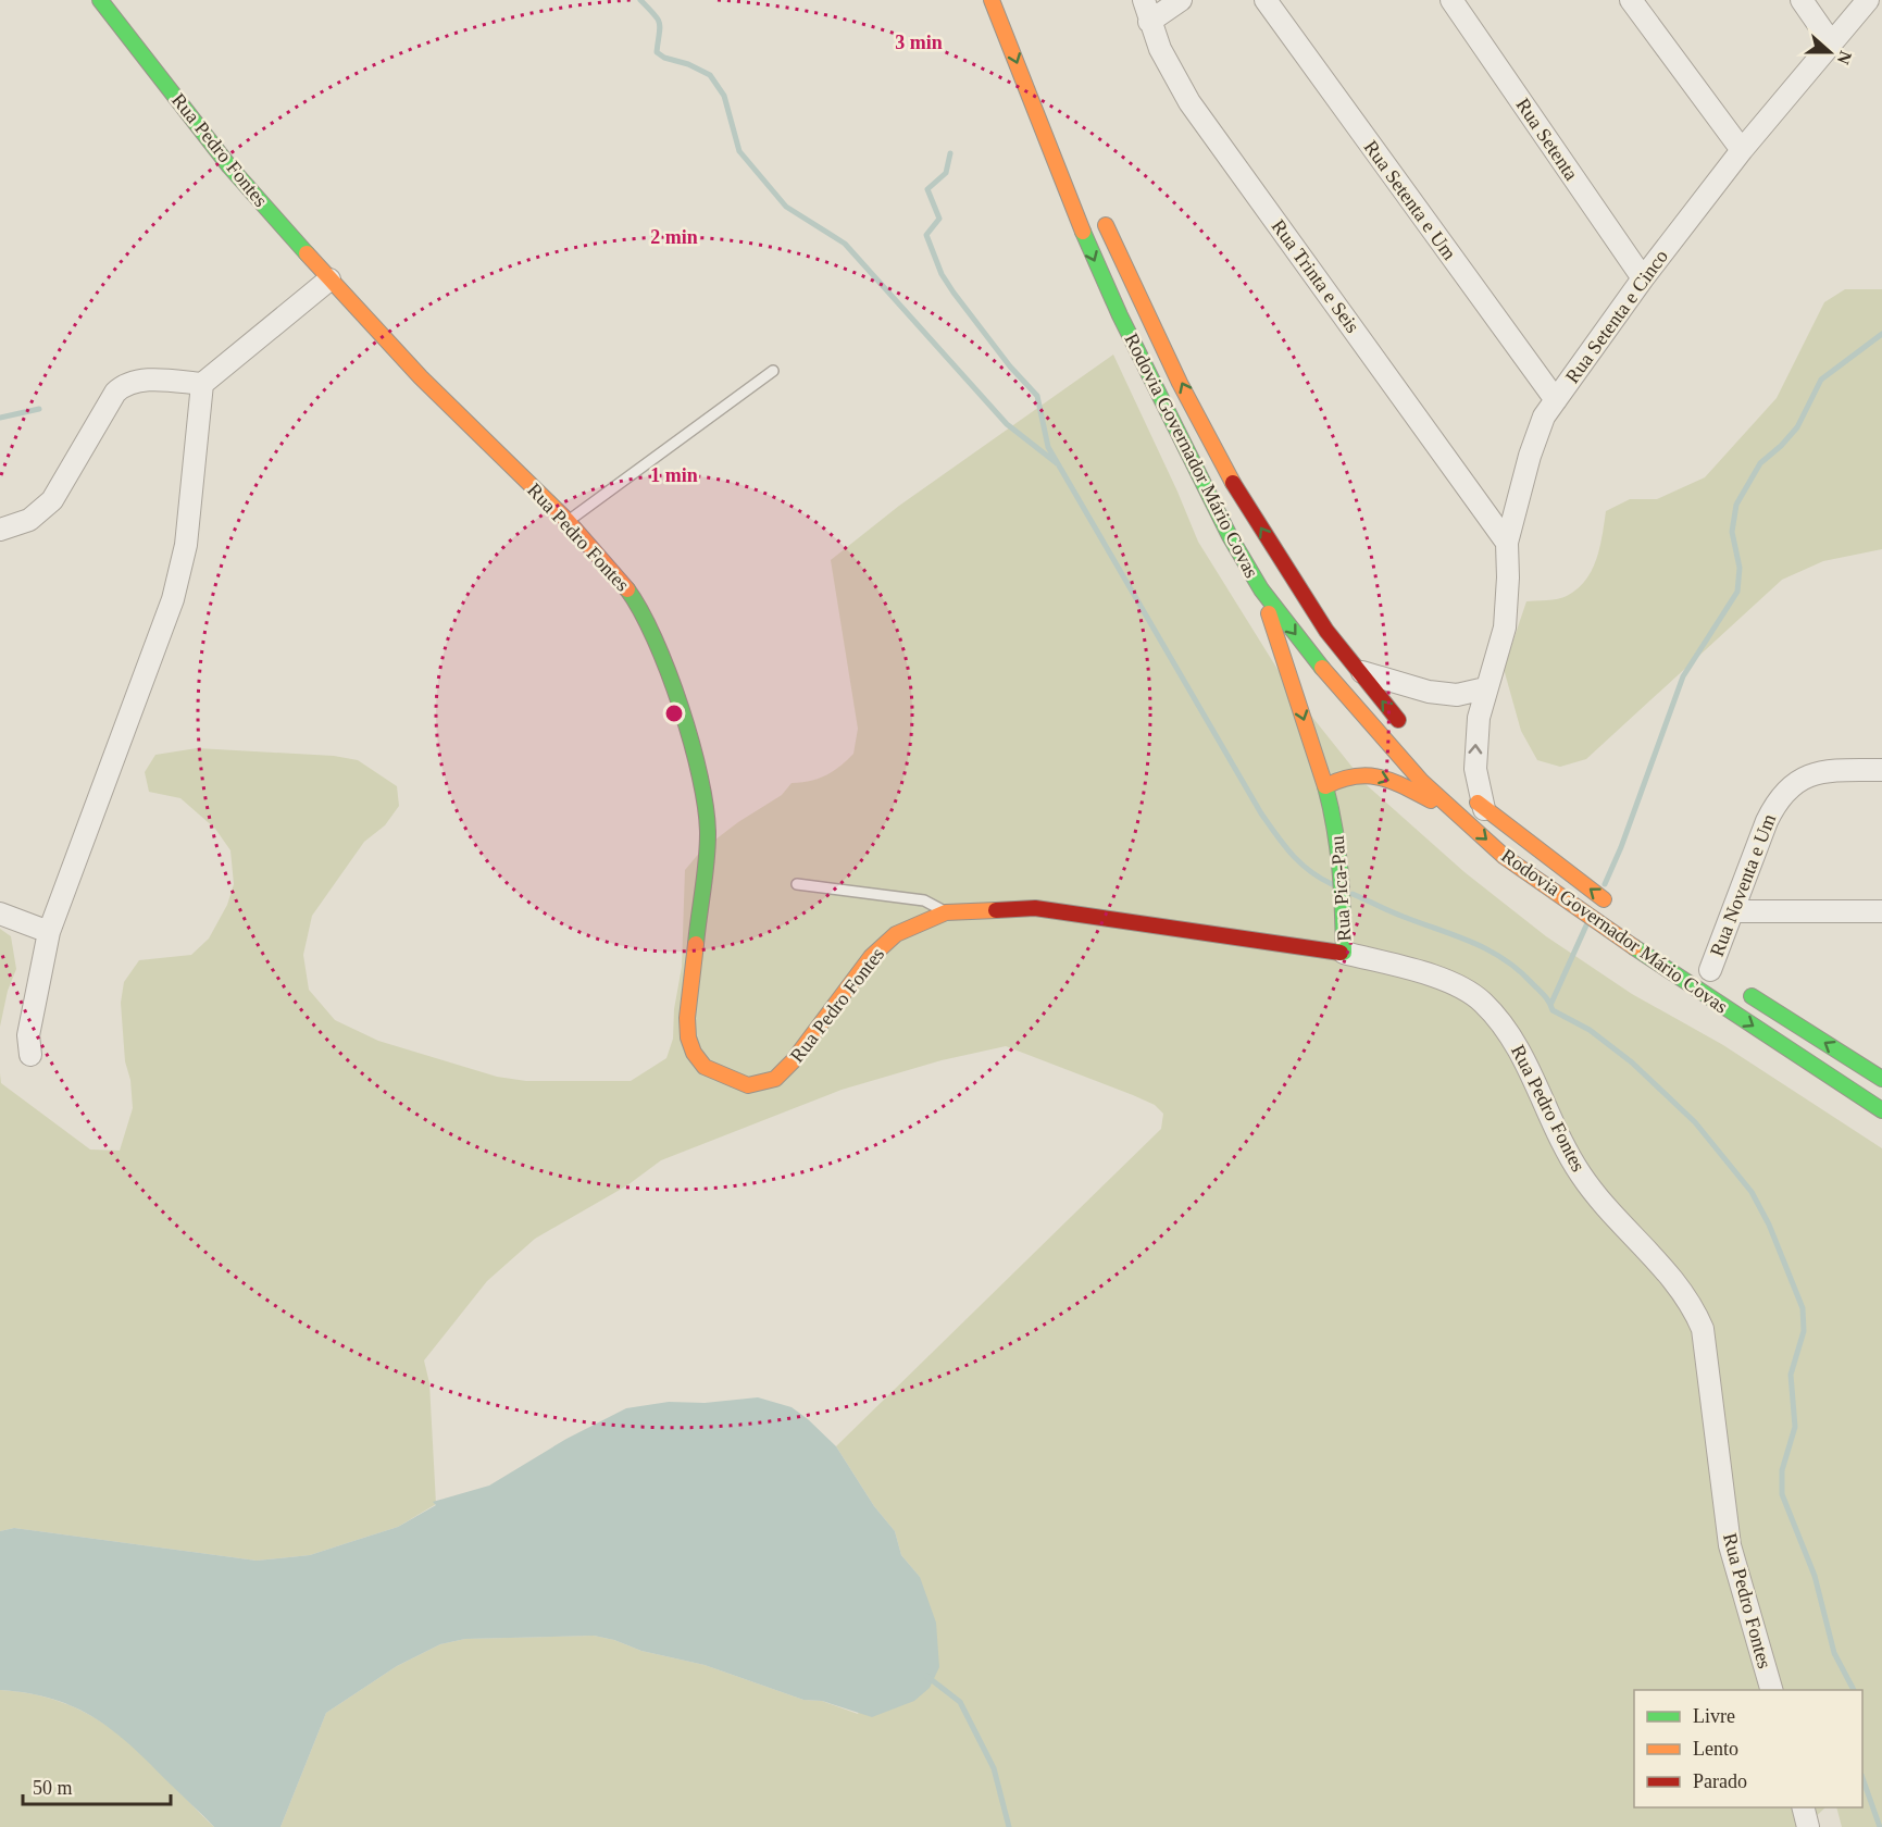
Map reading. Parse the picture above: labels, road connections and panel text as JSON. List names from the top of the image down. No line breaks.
{"streets":{"main road":["Rua Pedro Fontes","Rodovia Governador Mário Covas","Rua Pica-Pau"],"street":["Rua Setenta","Rua Setenta e Um","Rua Trinta e Seis","Rua Setenta e Cinco","Rua Noventa e Um"]},"crossings":[["Rua Setenta","Rua Setenta e Cinco"],["Rua Pedro Fontes","Rua Pica-Pau"],["Rua Setenta e Um","Rua Setenta e Cinco"],["Rua Trinta e Seis","Rua Setenta e Cinco"],["Rua Setenta e Cinco","Rodovia Governador Mário Covas"],["Rodovia Governador Mário Covas","Rua Pica-Pau"]],"one_way":["Rua Pica-Pau"],"legend":["Livre","Lento","Parado"],"scale_bar":"50 m","north":"right","rings":["3 min","2 min","1 min"]}
